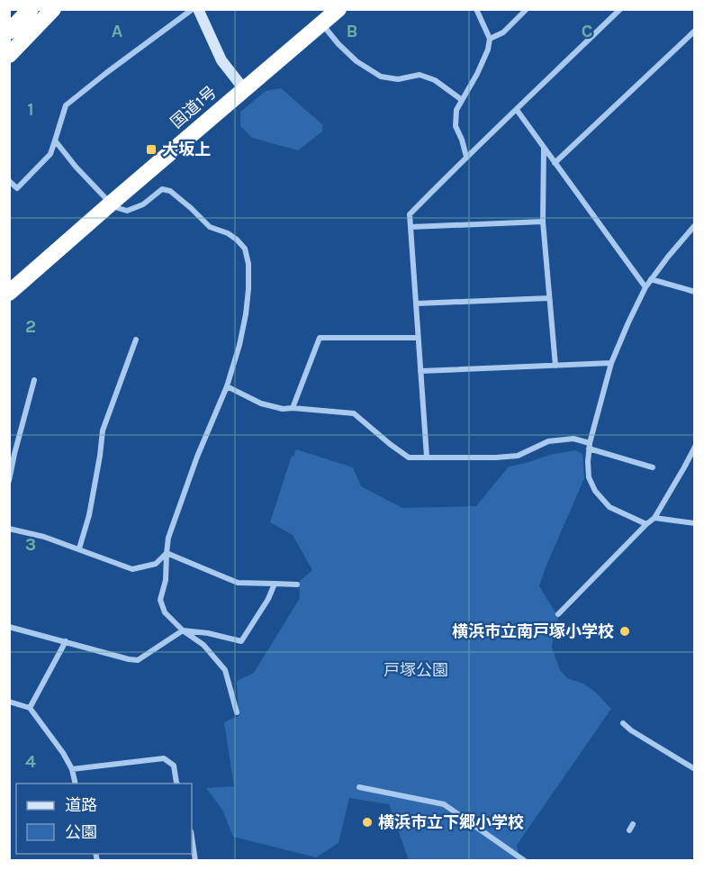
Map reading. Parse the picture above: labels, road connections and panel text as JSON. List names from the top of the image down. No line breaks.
{"streets":{"highway":["国道1号"]},"parks":["戸塚公園"],"places":{"transit":["大坂上"],"other":["横浜市立南戸塚小学校","横浜市立下郷小学校"]},"legend":["道路","公園"],"grid":{"columns":["A","B","C"],"rows":["1","2","3","4"]}}
